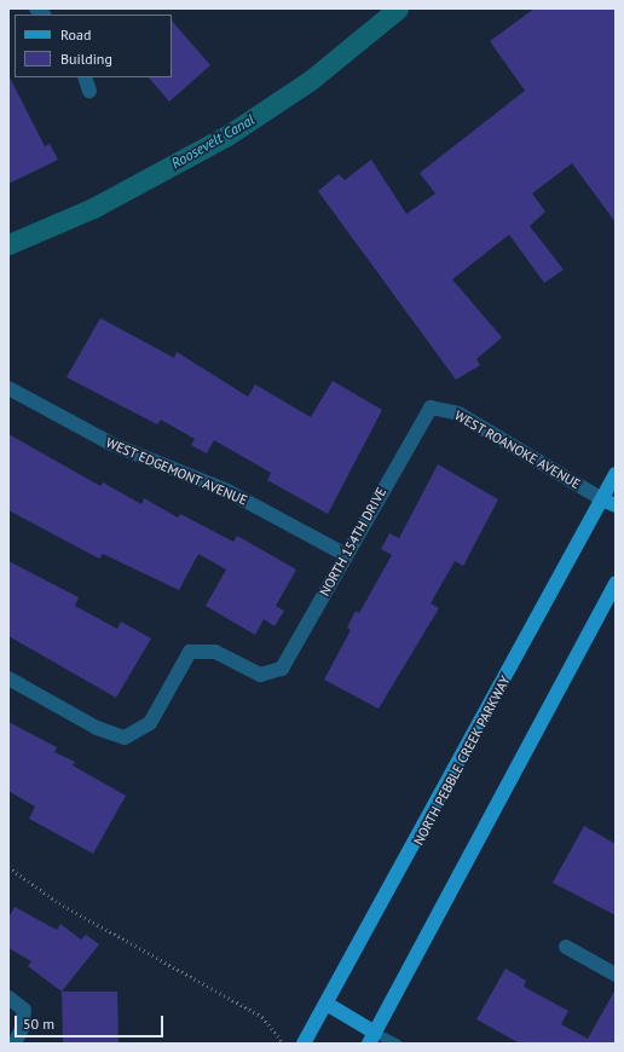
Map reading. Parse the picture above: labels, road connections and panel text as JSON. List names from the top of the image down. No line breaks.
{"streets":{"main road":["NORTH PEBBLE CREEK PARKWAY"],"street":["WEST ROANOKE AVENUE","WEST EDGEMONT AVENUE","NORTH 154TH DRIVE"]},"crossings":[["WEST ROANOKE AVENUE","NORTH 154TH DRIVE"],["WEST ROANOKE AVENUE","NORTH PEBBLE CREEK PARKWAY"],["WEST EDGEMONT AVENUE","NORTH 154TH DRIVE"]],"water":["Roosevelt Canal"],"legend":["Road","Building"],"scale_bar":"50 m"}
